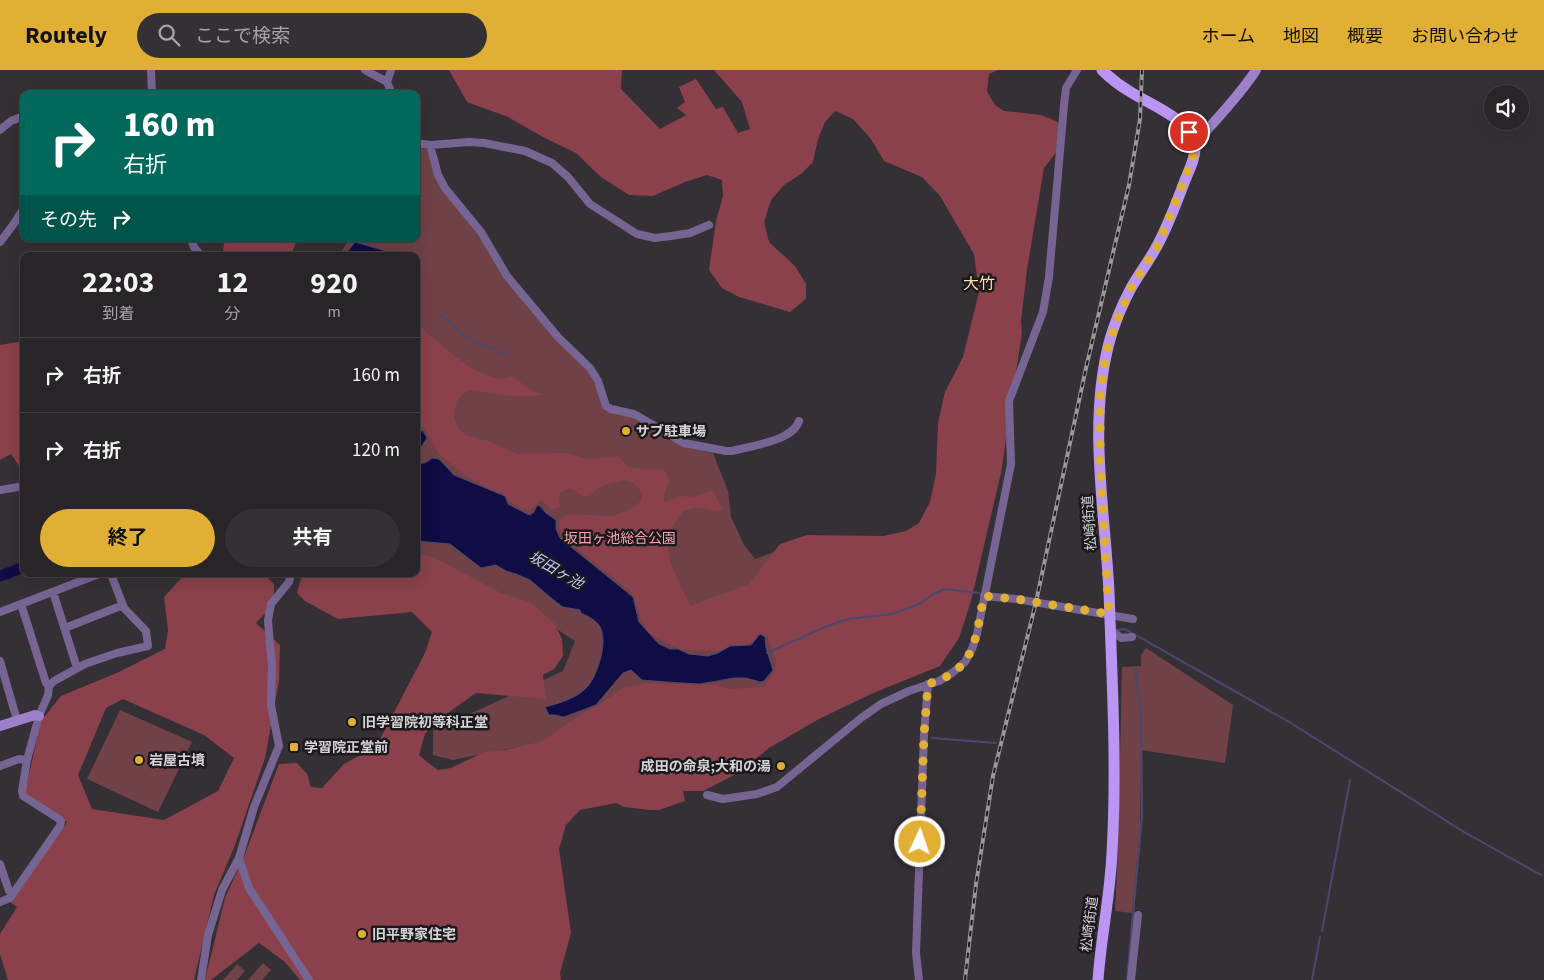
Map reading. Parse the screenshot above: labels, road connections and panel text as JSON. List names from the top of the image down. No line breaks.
{"streets":{"main road":["松崎街道"]},"districts":["大竹"],"water":["坂田ヶ池"],"parks":["坂田ヶ池総合公園"],"places":{"other":["サブ駐車場","旧学習院初等科正堂","岩屋古墳","成田の命泉;大和の湯","旧平野家住宅"],"transit":["学習院正堂前"]},"page":{"header":"Routely","search":"ここで検索","nav":["ホーム","地図","概要","お問い合わせ"],"turn":["160 m","右折"],"then":"その先","eta":["22:03","到着","12","分","920","m"],"list":[{"name":"右折","value":"160 m"},{"name":"右折","value":"120 m"}],"buttons":["終了","共有"]}}
